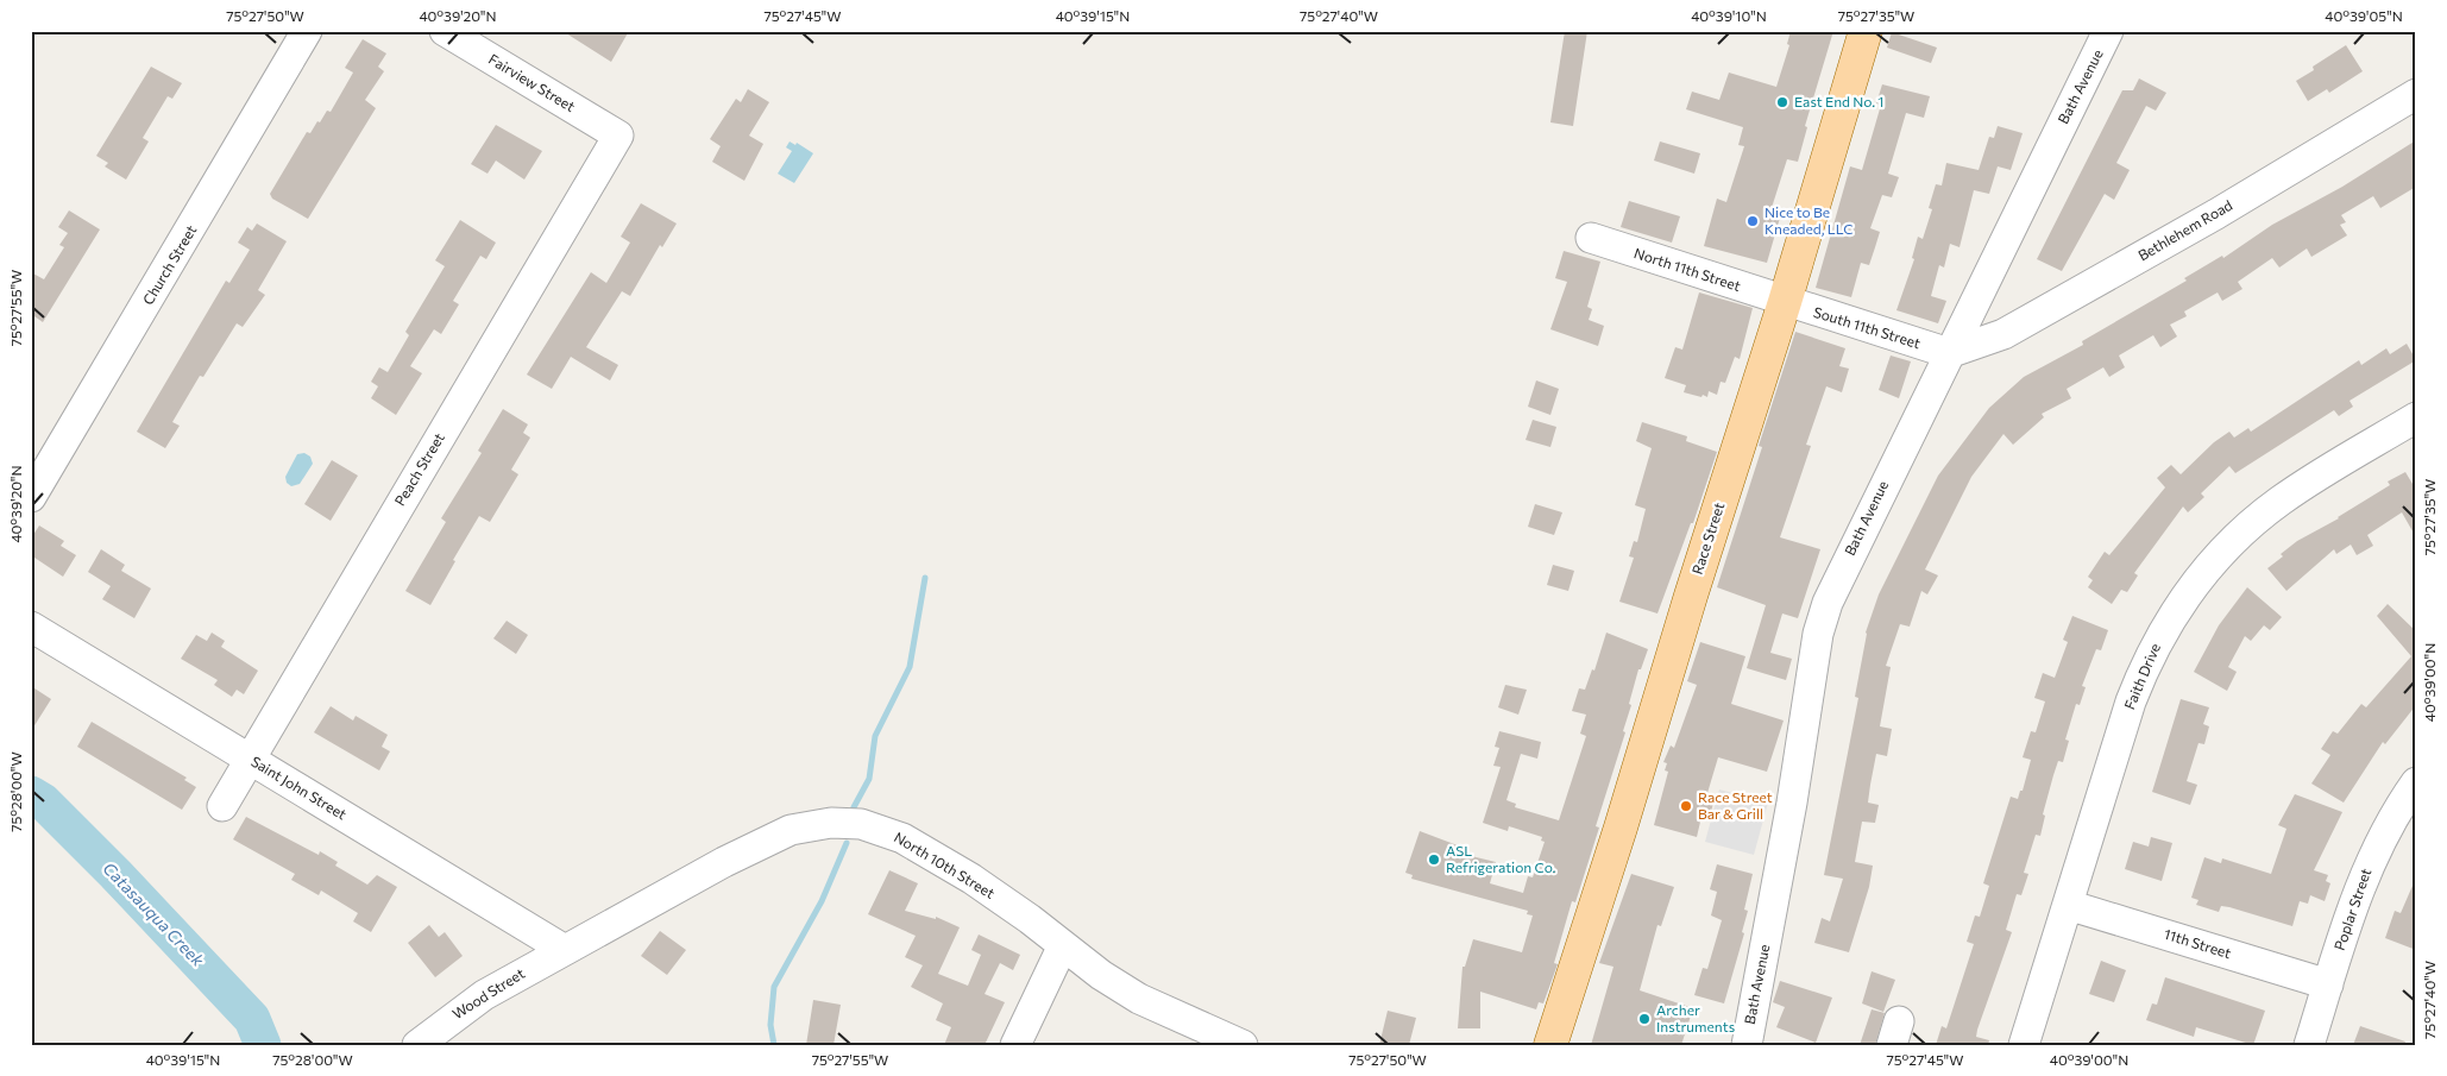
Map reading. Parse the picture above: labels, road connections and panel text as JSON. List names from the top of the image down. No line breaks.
{"streets":{"main road":["Race Street"],"street":["Fairview Street","Bath Avenue","Bethlehem Road","Church Street","North 11th Street","South 11th Street","Peach Street","Faith Drive","Saint John Street","North 10th Street","Poplar Street","11th Street","Wood Street"]},"crossings":[["Fairview Street","Peach Street"],["Bath Avenue","Bethlehem Road"],["Bath Avenue","South 11th Street"],["Bethlehem Road","South 11th Street"],["North 11th Street","South 11th Street"],["North 11th Street","Race Street"],["South 11th Street","Race Street"],["Peach Street","Saint John Street"],["Faith Drive","11th Street"],["Saint John Street","North 10th Street"],["Saint John Street","Wood Street"],["North 10th Street","Wood Street"],["Poplar Street","11th Street"]],"water":["Catasauqua Creek"],"places":["East End No. 1","Nice to Be Kneaded, LLC","Race Street Bar & Grill","ASL Refrigeration Co.","Archer Instruments"],"coordinates":["75°27'50\"W","40°39'20\"N","75°27'45\"W","40°39'15\"N","75°27'40\"W","40°39'10\"N","75°27'35\"W","40°39'05\"N","75°27'55\"W","40°39'00\"N","75°28'00\"W"]}
